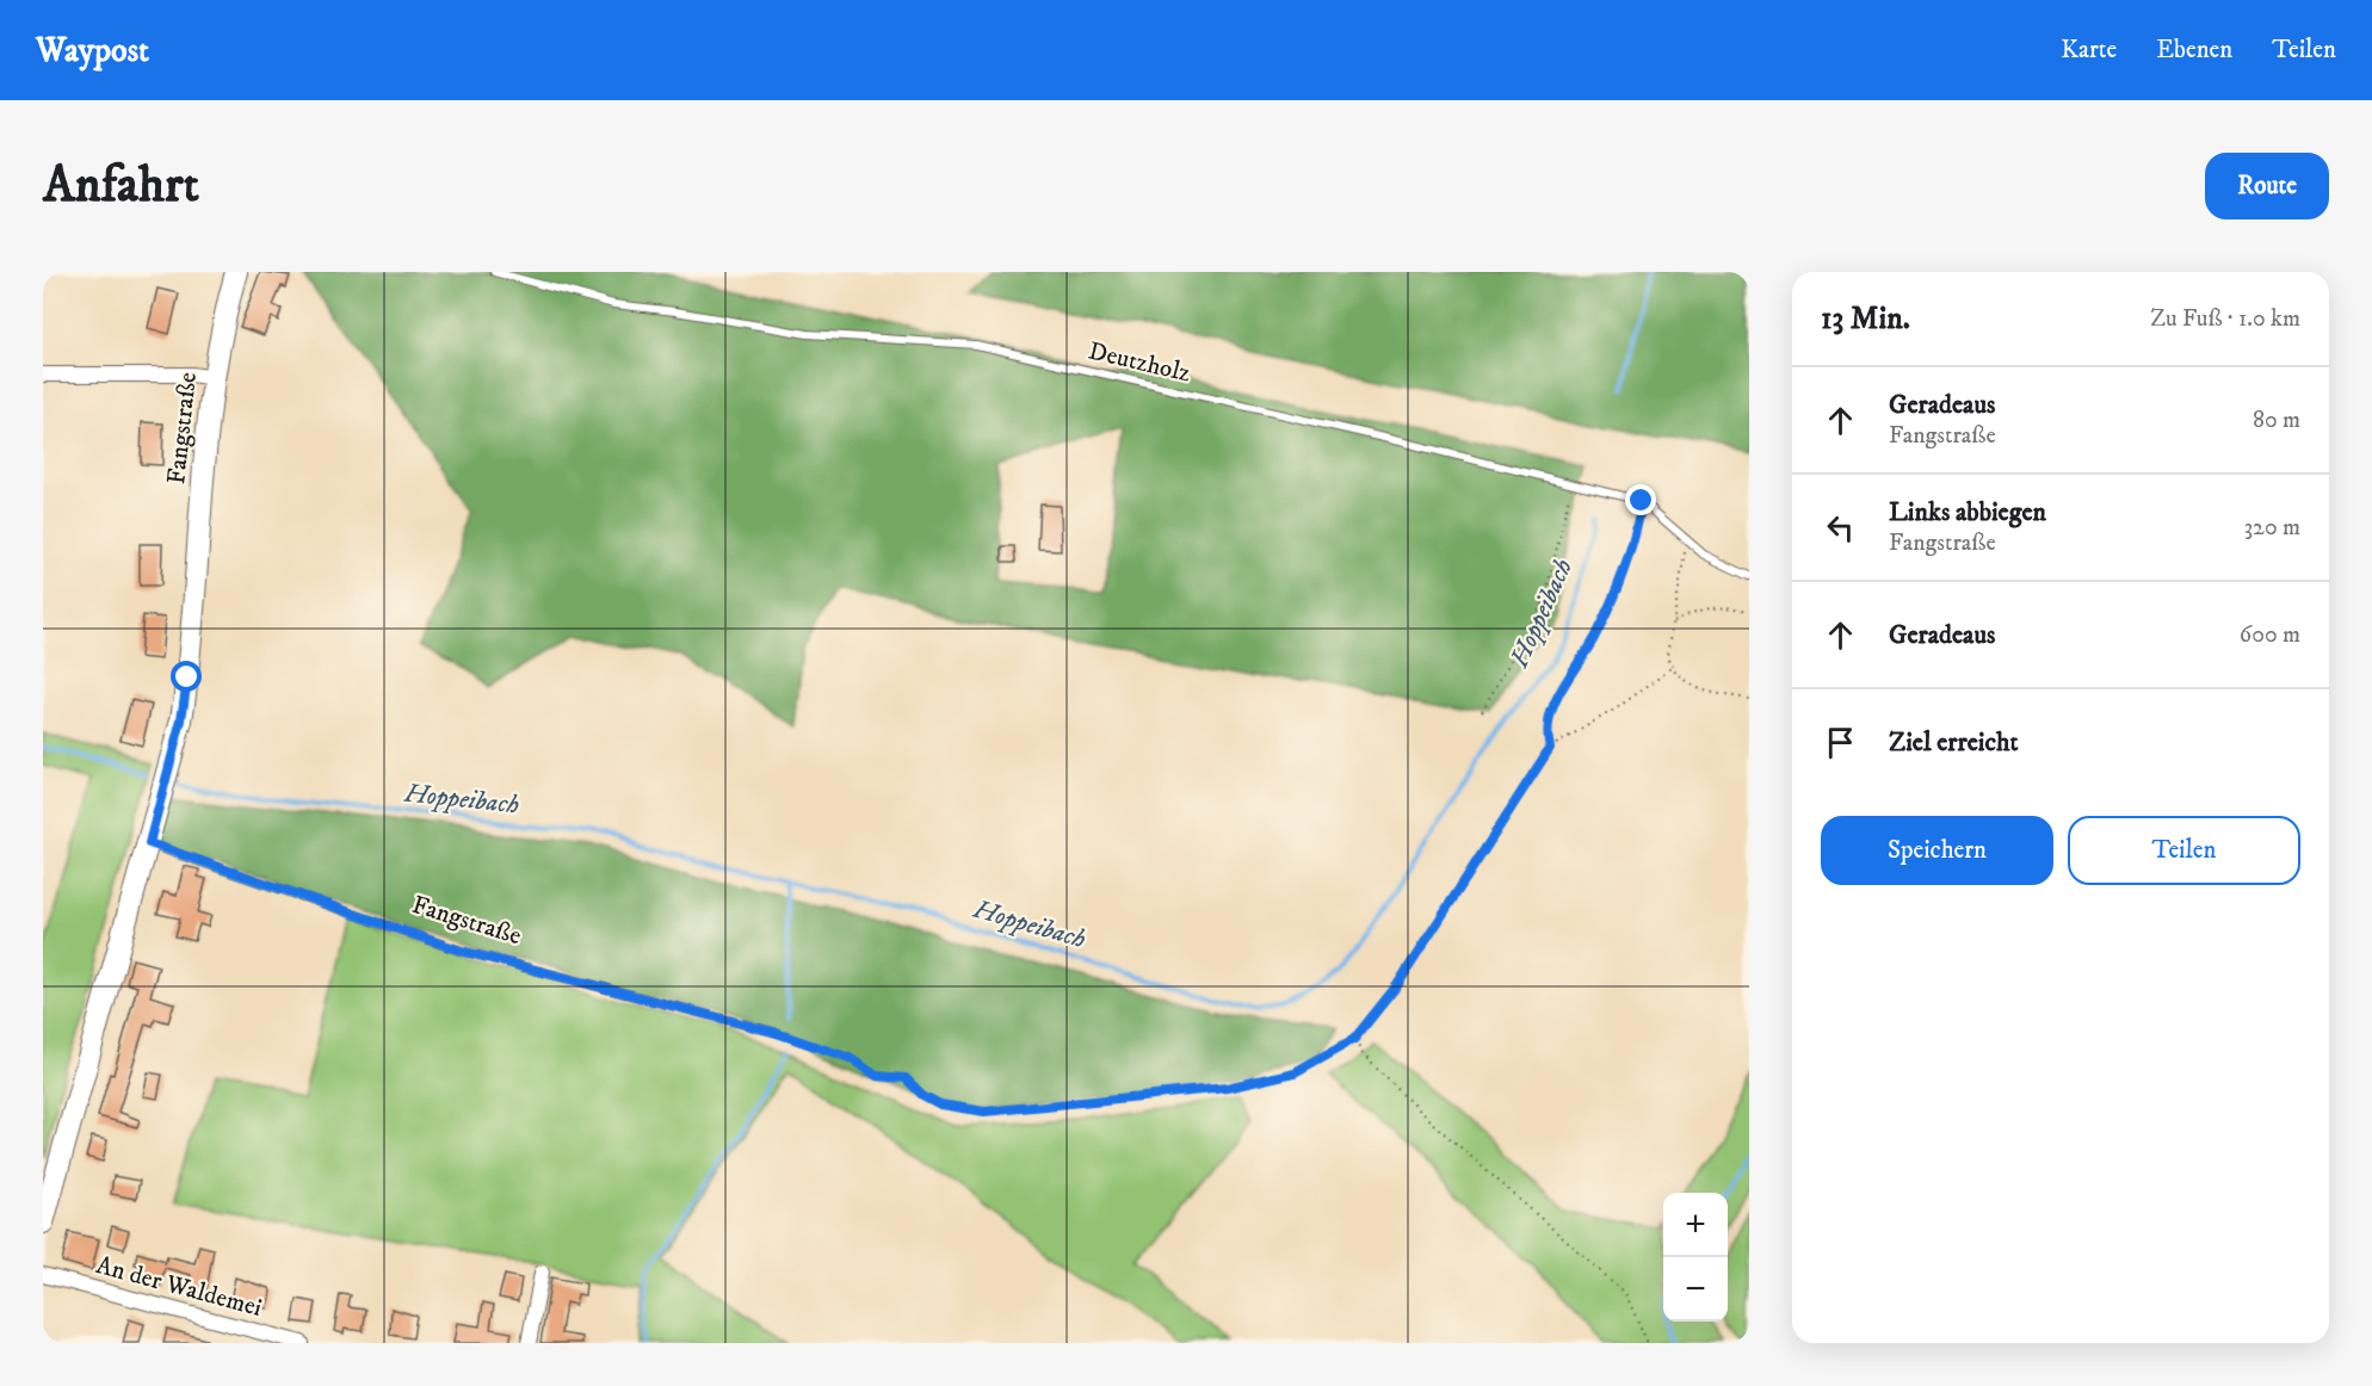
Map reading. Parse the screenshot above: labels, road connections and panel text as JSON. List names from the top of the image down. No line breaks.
{"streets":{"main road":["Fangstraße"],"street":["An der Waldemei"],"lane":["Deutzholz"]},"water":["Hoppeibach"],"page":{"header":"Waypost","nav":["Karte","Ebenen","Teilen"],"buttons":["Route",["Speichern","Teilen"]],"title":"Anfahrt","heading":["13 Min.","Zu Fuß · 1.0 km"],"list":[["Geradeaus","Fangstraße","80 m"],["Links abbiegen","Fangstraße","320 m"],["Geradeaus","600 m"],"Ziel erreicht"],"map_buttons":["+","−"]}}
